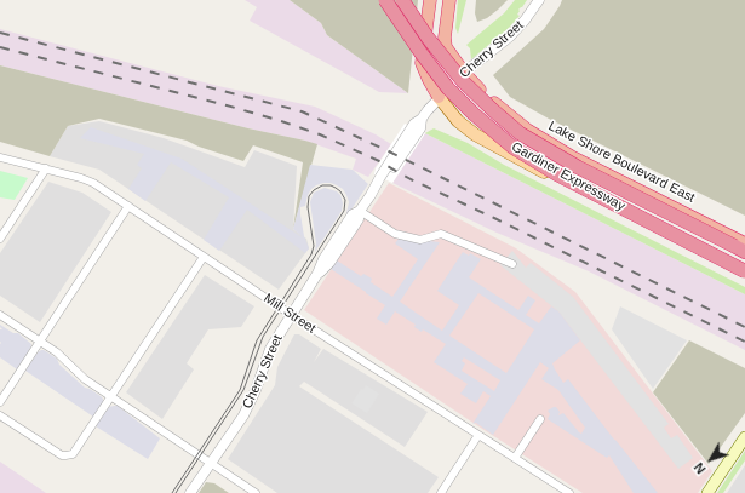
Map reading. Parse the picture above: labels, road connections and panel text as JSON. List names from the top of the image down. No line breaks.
{"streets":{"highway":["Lake Shore Boulevard East","Gardiner Expressway"],"street":["Cherry Street","Mill Street"]},"crossings":[["Cherry Street","Lake Shore Boulevard East"],["Cherry Street","Mill Street"]],"north":"bottom left"}
